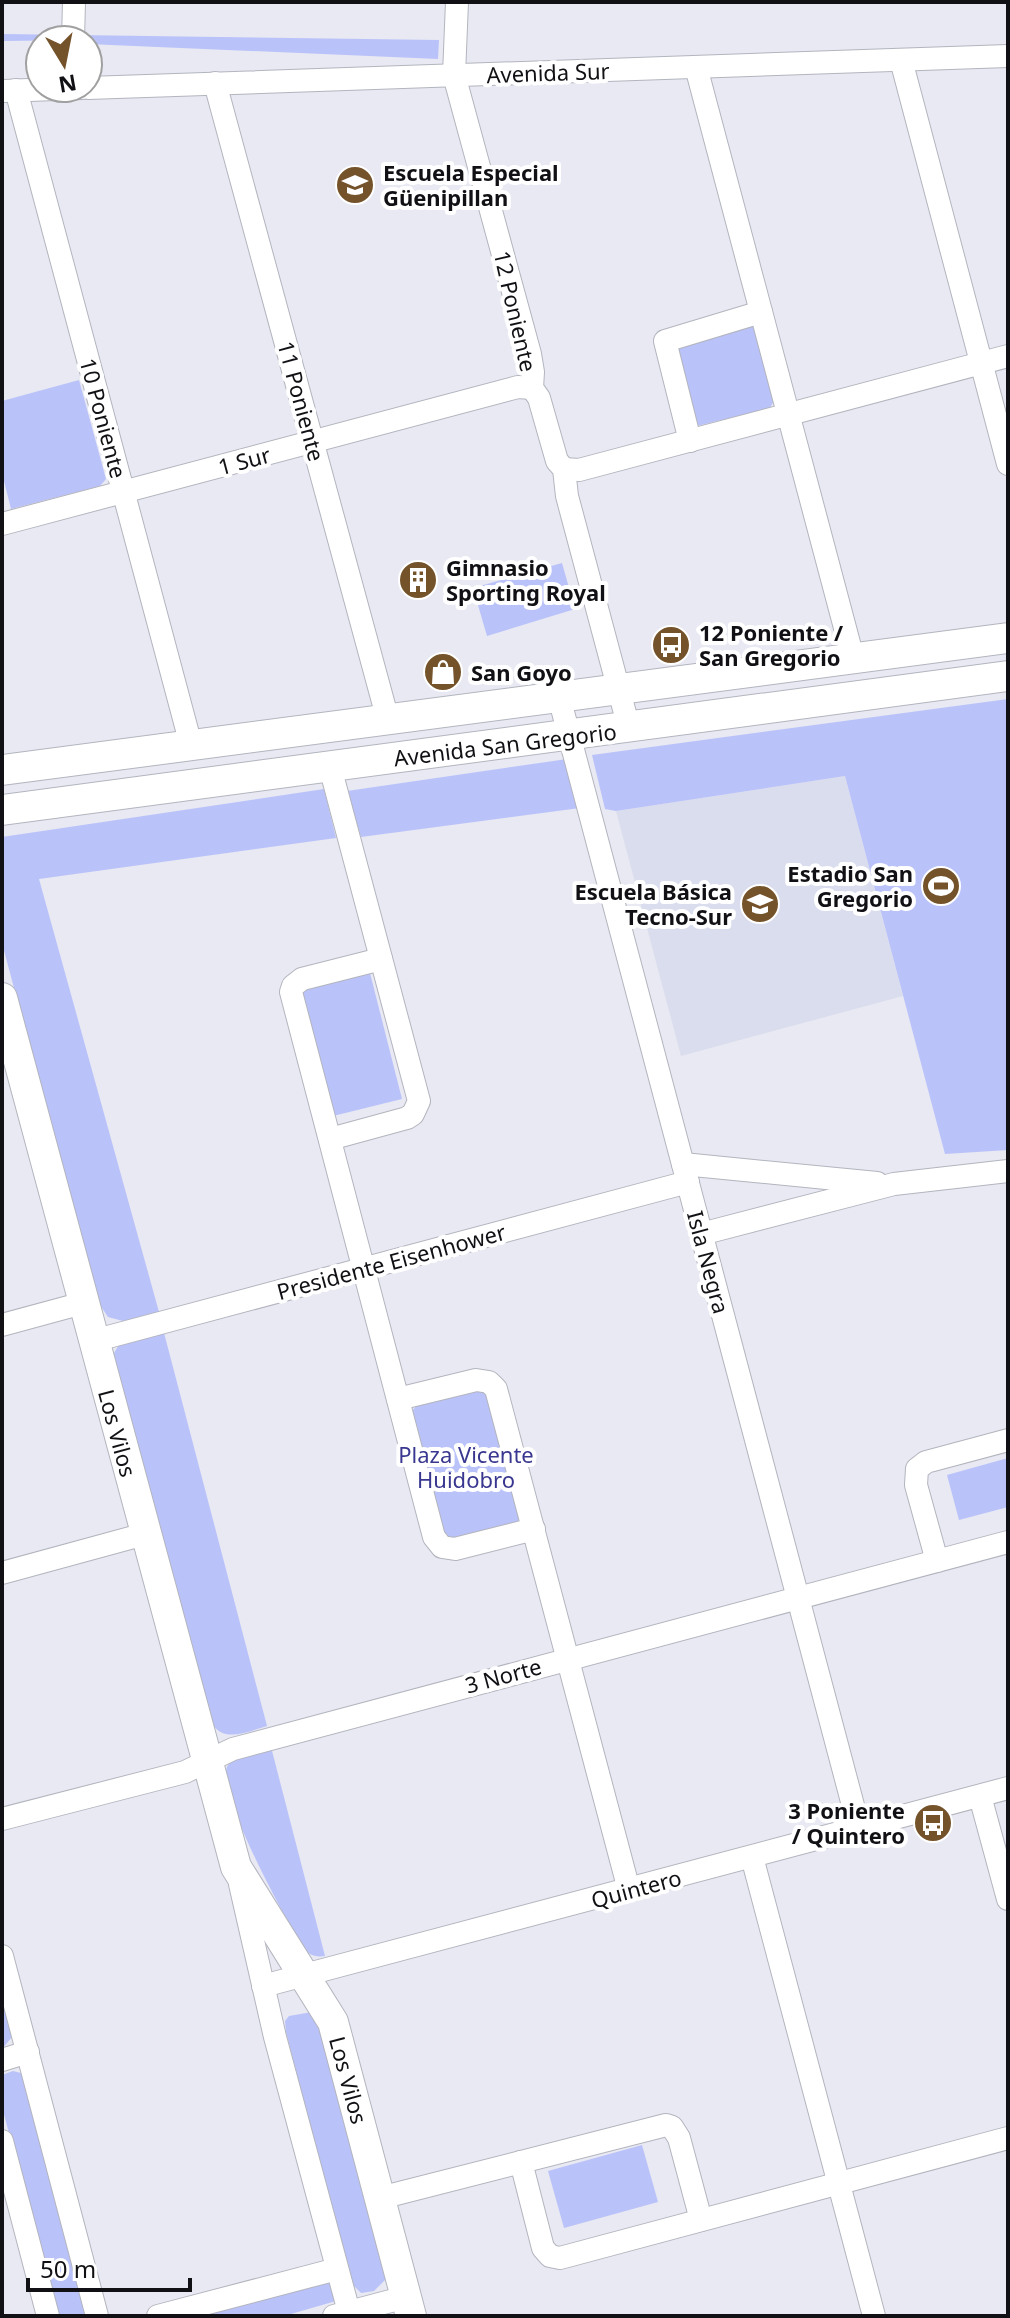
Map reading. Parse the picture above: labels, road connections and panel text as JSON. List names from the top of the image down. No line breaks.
{"streets":{"main road":["Avenida San Gregorio","Los Vilos"],"street":["Avenida Sur","12 Poniente","11 Poniente","10 Poniente","1 Sur","Presidente Eisenhower","Isla Negra","3 Norte","Quintero"]},"crossings":[["Avenida Sur","12 Poniente"],["Avenida Sur","11 Poniente"],["12 Poniente","1 Sur"],["12 Poniente","Avenida San Gregorio"],["11 Poniente","1 Sur"],["11 Poniente","Avenida San Gregorio"],["10 Poniente","1 Sur"],["10 Poniente","Avenida San Gregorio"],["Avenida San Gregorio","Isla Negra"],["Presidente Eisenhower","Isla Negra"],["Presidente Eisenhower","Los Vilos"],["Isla Negra","3 Norte"],["Isla Negra","Quintero"],["Los Vilos","3 Norte"],["Los Vilos","Quintero"]],"parks":["Plaza Vicente Huidobro"],"places":{"school or university":["Escuela Especial Güenipillan","Escuela Básica Tecno-Sur"],"building":["Gimnasio Sporting Royal"],"bus stop":["12 Poniente / San Gregorio","3 Poniente / Quintero"],"shop":["San Goyo"],"sports":["Estadio San Gregorio"]},"scale_bar":"50 m","north":"bottom"}
